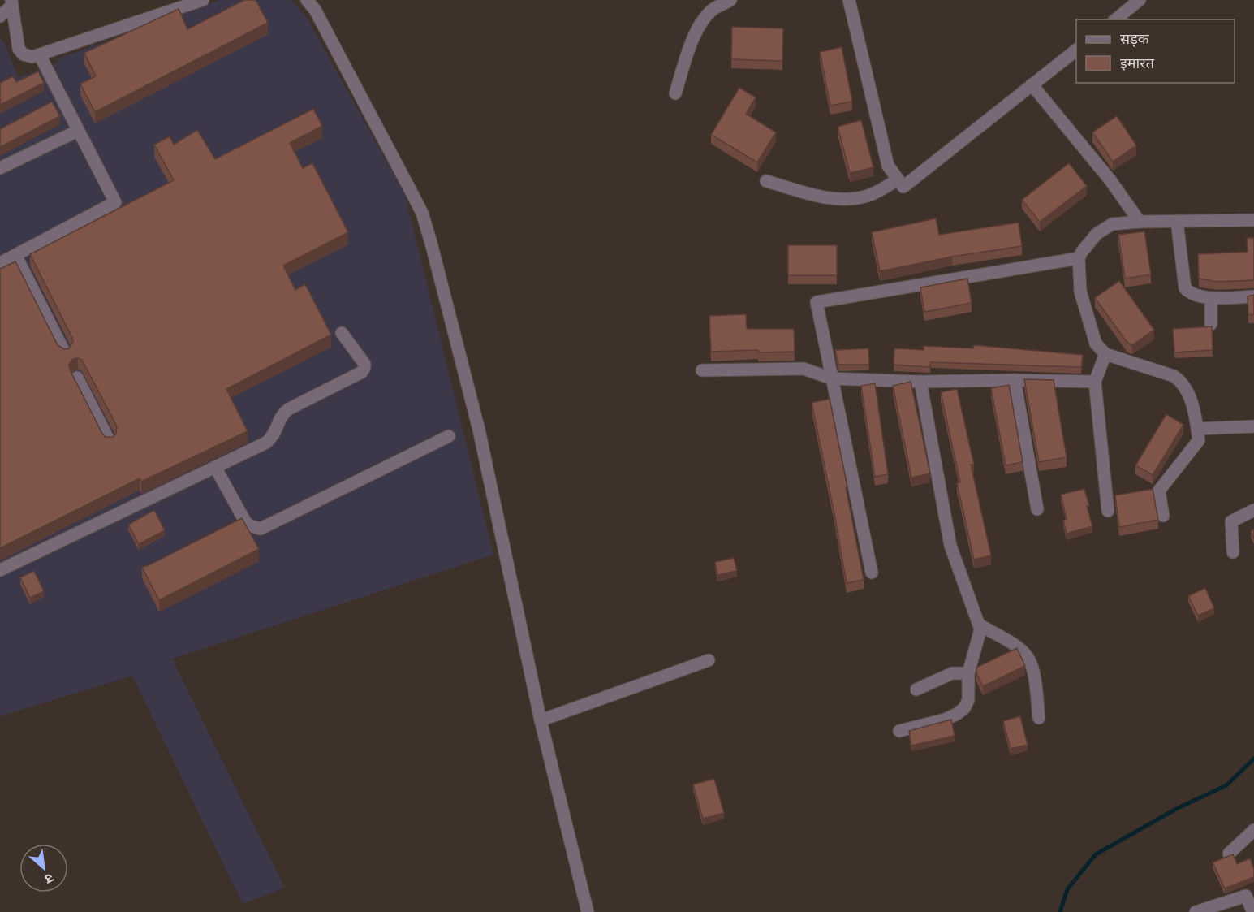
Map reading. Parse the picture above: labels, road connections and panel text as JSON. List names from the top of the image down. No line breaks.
{"legend":["सड़क","इमारत"],"north":"bottom right"}
